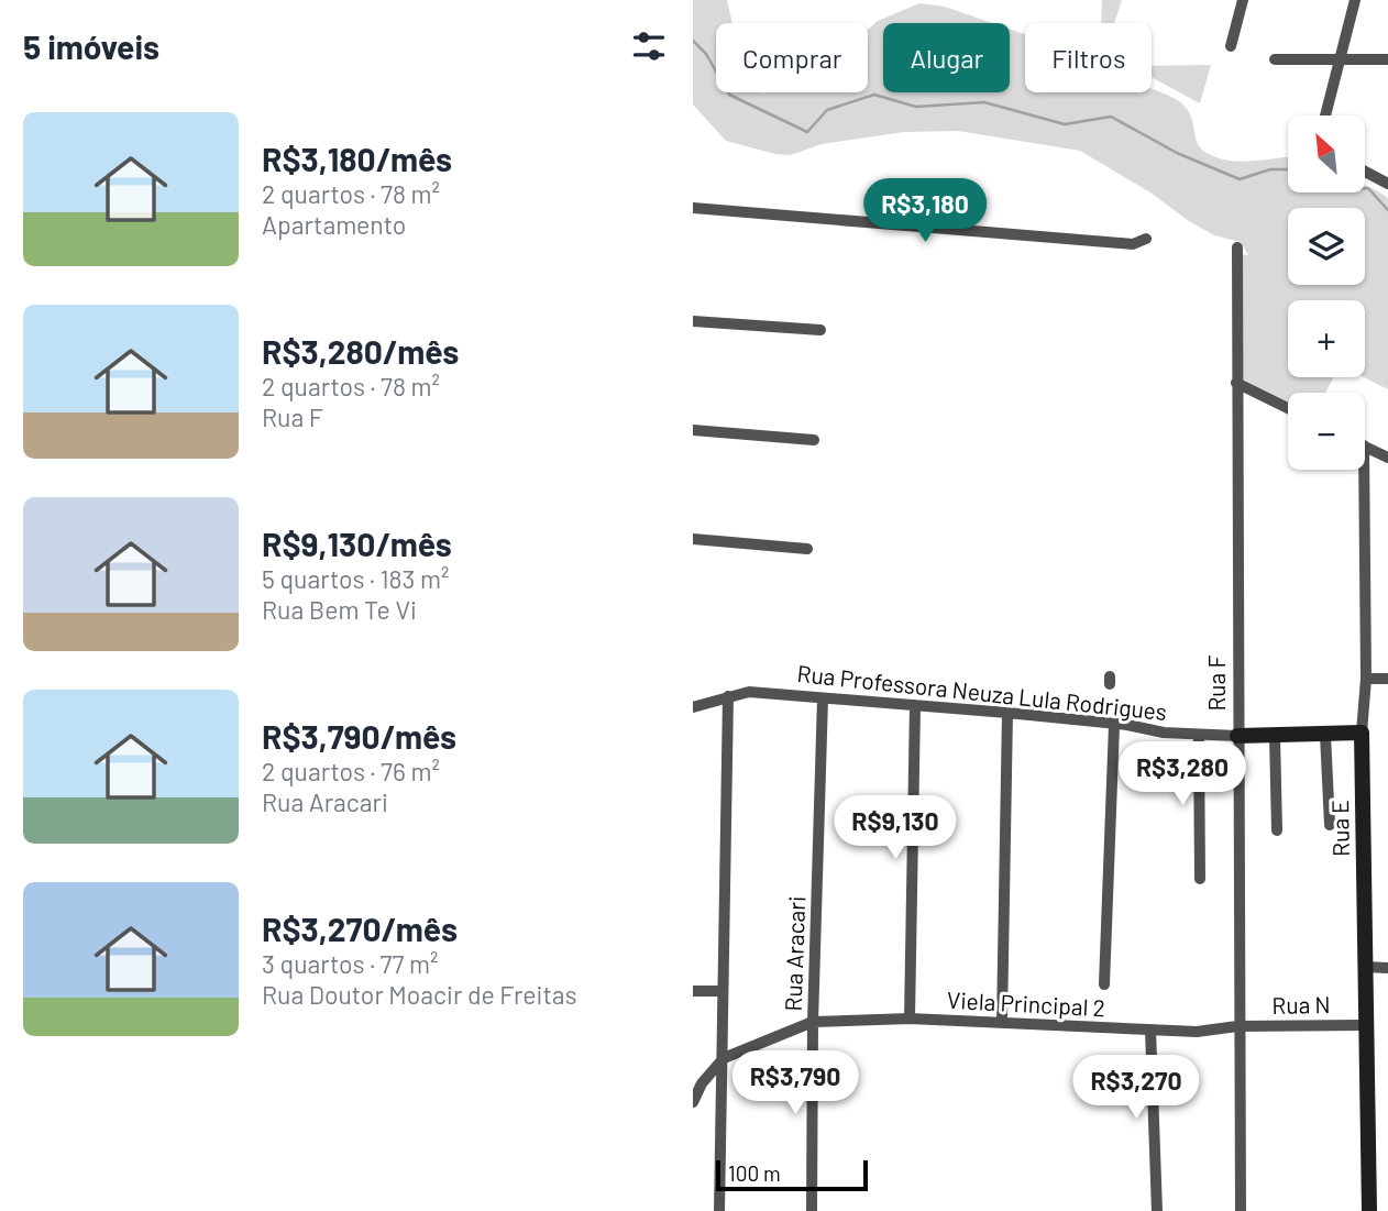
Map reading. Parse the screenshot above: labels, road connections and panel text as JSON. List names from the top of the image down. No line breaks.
{"streets":{"street":["Rua F","Rua Professora Neuza Lula Rodrigues","Rua E","Rua Aracari","Viela Principal 2","Rua N"]},"crossings":[["Rua F","Rua Professora Neuza Lula Rodrigues"],["Rua F","Viela Principal 2"],["Rua F","Rua N"],["Rua Professora Neuza Lula Rodrigues","Rua E"],["Rua Professora Neuza Lula Rodrigues","Rua Aracari"],["Rua E","Rua N"],["Rua Aracari","Viela Principal 2"],["Viela Principal 2","Rua N"]],"scale_bar":"100 m","north":"top left","page":{"heading":"5 imóveis","chip":["Comprar","Alugar","Filtros"],"list":[{"name":"R$3,180/mês","note":"2 quartos · 78 m² · Apartamento"},{"name":"R$3,280/mês","note":"2 quartos · 78 m² · Rua F"},{"name":"R$9,130/mês","note":"5 quartos · 183 m² · Rua Bem Te Vi"},{"name":"R$3,790/mês","note":"2 quartos · 76 m² · Rua Aracari"},{"name":"R$3,270/mês","note":"3 quartos · 77 m² · Rua Doutor Moacir de Freitas"}],"map_buttons":["+","−"],"price":["R$3,180","R$3,280","R$9,130","R$3,790","R$3,270"],"scale":"100 m"}}
